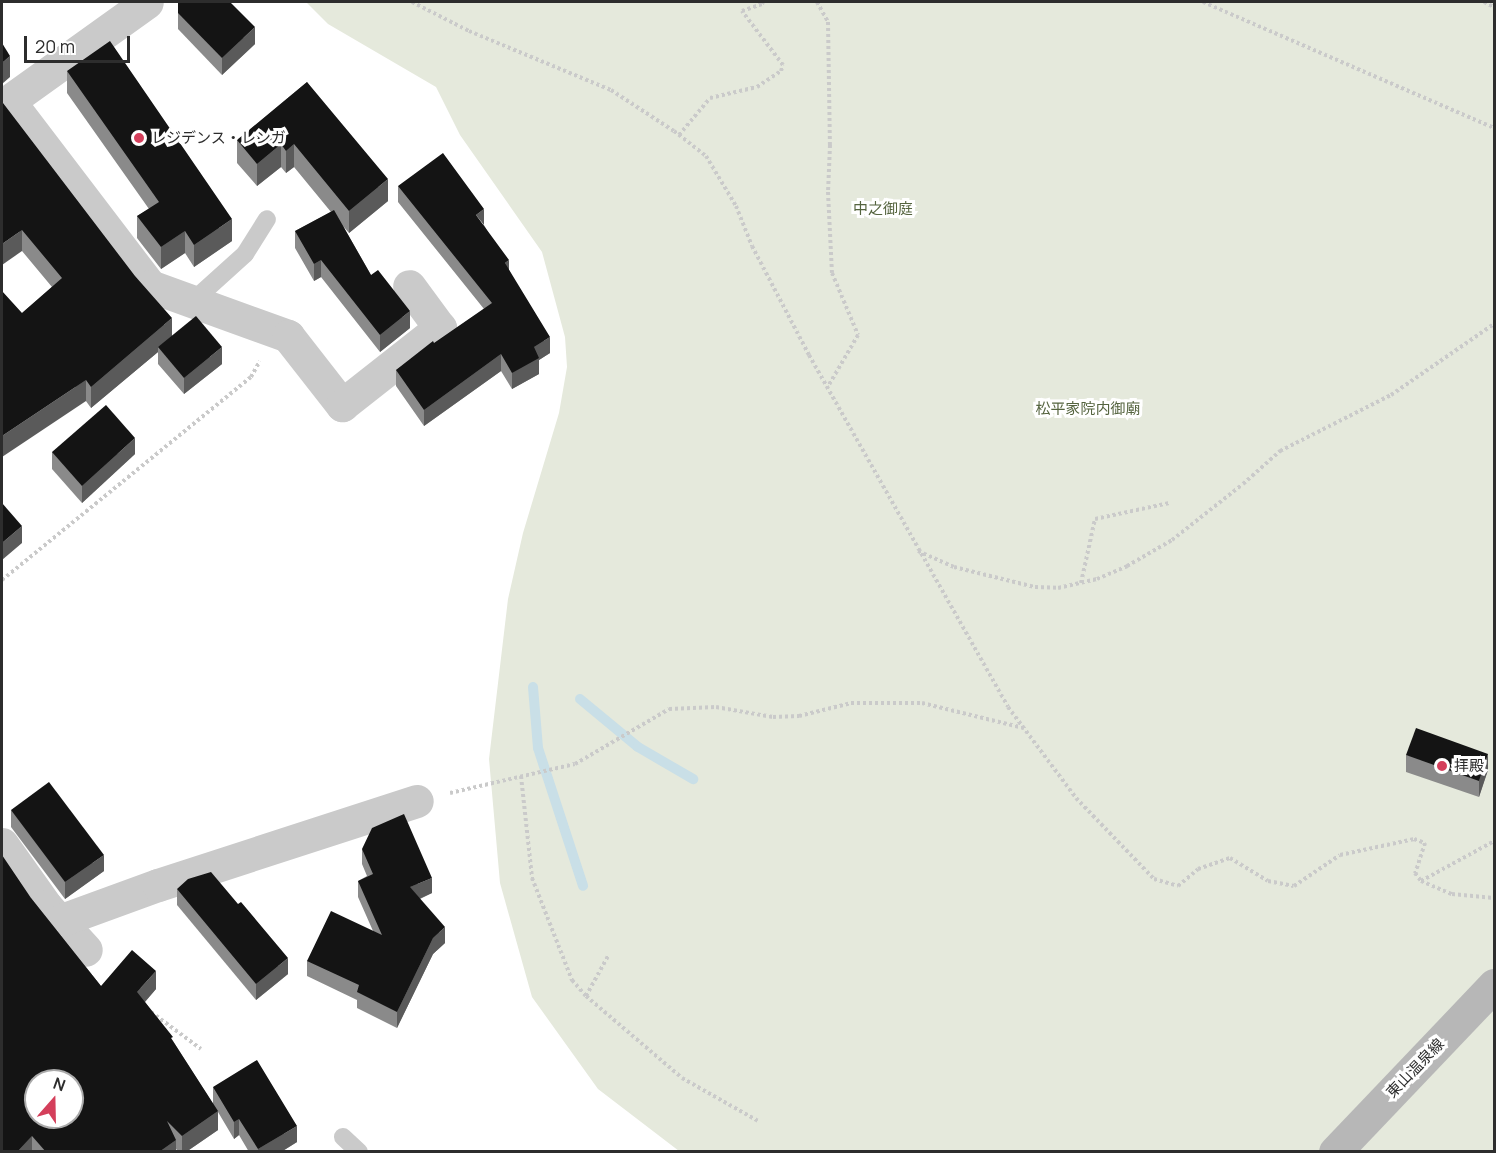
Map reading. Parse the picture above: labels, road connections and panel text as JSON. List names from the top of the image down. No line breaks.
{"streets":{"main road":["東山温泉線"]},"parks":["中之御庭","松平家院内御廟"],"places":["レジデンス・レンガ","拝殿"],"scale_bar":"20 m","north":"top"}
